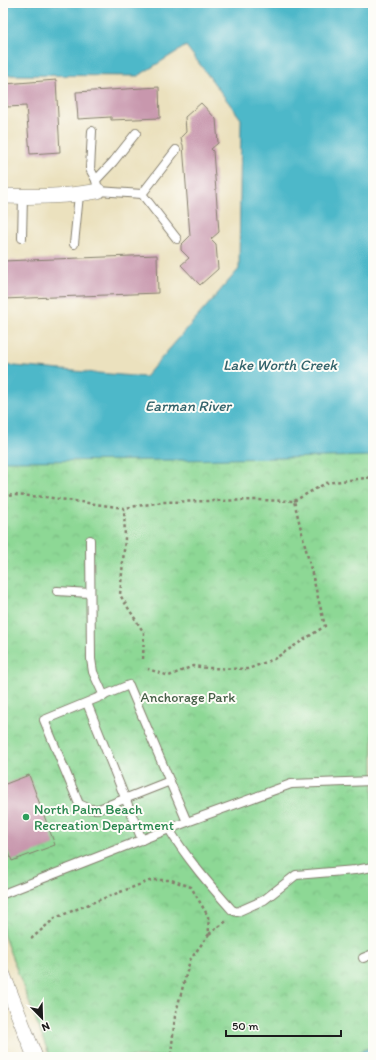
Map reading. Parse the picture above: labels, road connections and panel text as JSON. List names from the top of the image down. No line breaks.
{"water":["Lake Worth Creek","Earman River"],"parks":["Anchorage Park"],"places":["North Palm Beach Recreation Department"],"scale_bar":"50 m","north":"bottom right"}
